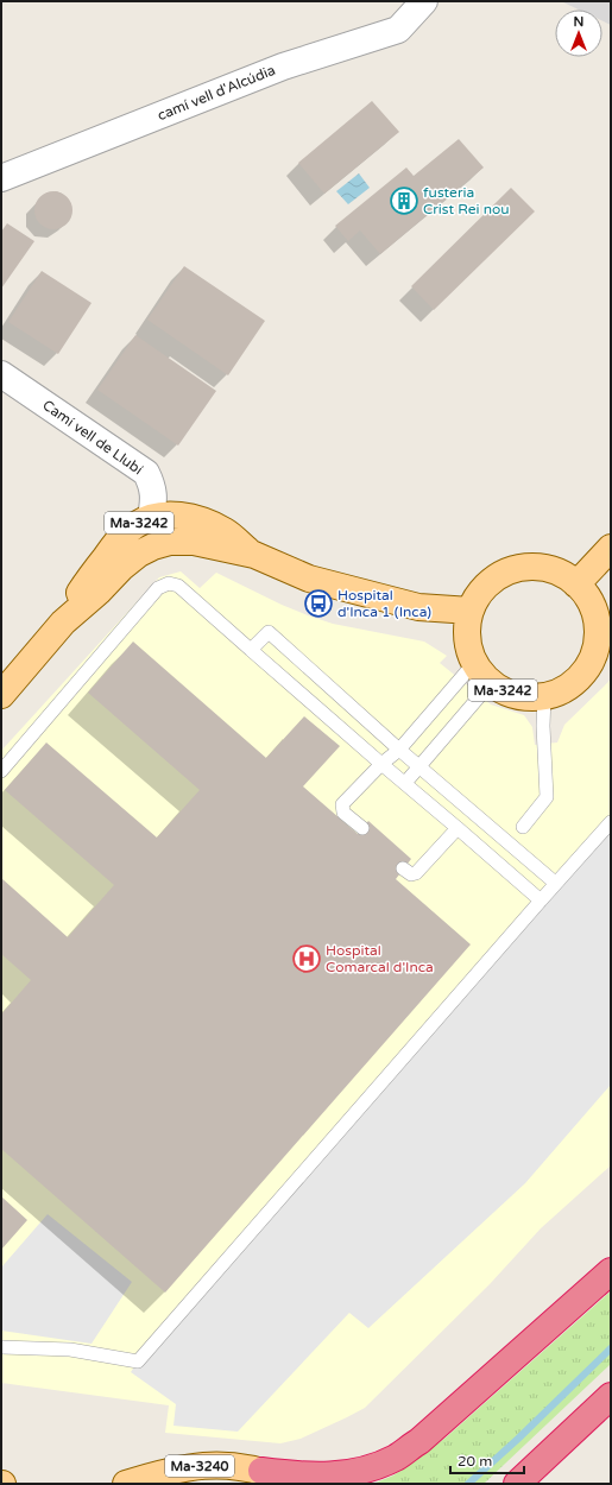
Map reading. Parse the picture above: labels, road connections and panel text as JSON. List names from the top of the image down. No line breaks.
{"streets":{"main road":["Ma-3242","Ma-3240"],"street":["camí vell d'Alcúdia","Camí vell de Llubí"]},"crossings":[["Camí vell de Llubí","Ma-3242"]],"places":{"building":["fusteria Crist Rei nou"],"bus stop":["Hospital d'Inca 1 (Inca)"],"hospital":["Hospital Comarcal d'Inca"]},"scale_bar":"20 m","north":"top"}
